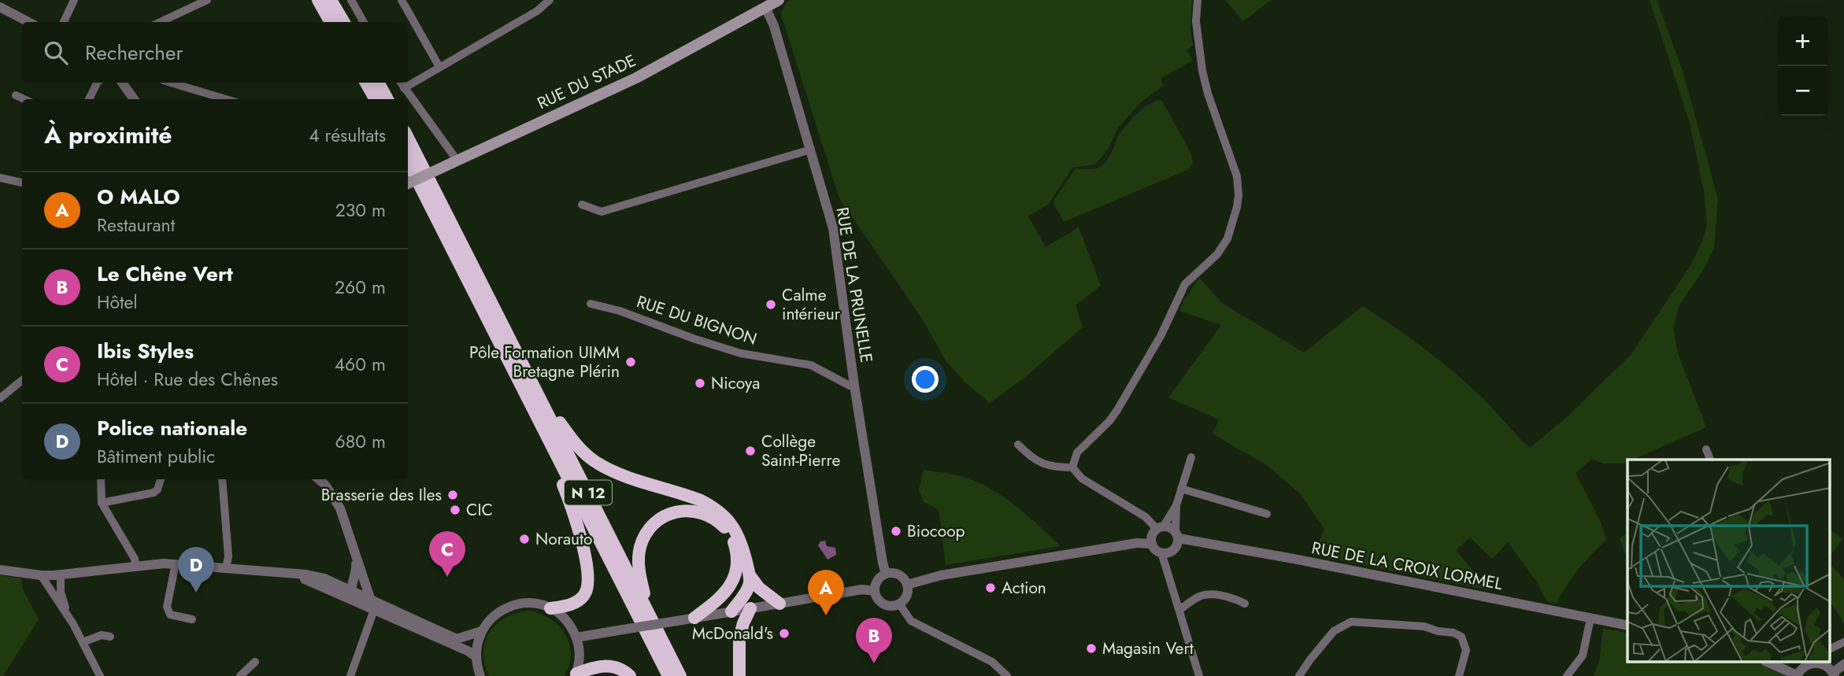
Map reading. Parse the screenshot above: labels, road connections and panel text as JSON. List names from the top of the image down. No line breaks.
{"streets":{"highway":["N 12"],"main road":["RUE DU STADE"],"street":["RUE DE LA PRUNELLE","RUE DU BIGNON","RUE DE LA CROIX LORMEL"]},"crossings":[["RUE DU STADE","RUE DE LA PRUNELLE"],["RUE DE LA PRUNELLE","RUE DU BIGNON"]],"places":["Calme intérieur","Pôle Formation UIMM Bretagne Plérin","Nicoya","Collège Saint-Pierre","Brasserie des Iles","CIC","Biocoop","Norauto","Action","McDonald's","Magasin Vert"],"page":{"map_buttons":["+","−"],"search":"Rechercher","heading":["À proximité","4 résultats"],"list":[{"mark":"A","name":"O MALO","note":"Restaurant","value":"230 m"},{"mark":"B","name":"Le Chêne Vert","note":"Hôtel","value":"260 m"},{"mark":"C","name":"Ibis Styles","note":"Hôtel · Rue des Chênes","value":"460 m"},{"mark":"D","name":"Police nationale","note":"Bâtiment public","value":"680 m"}],"pins":["C","D","A","B"]}}
